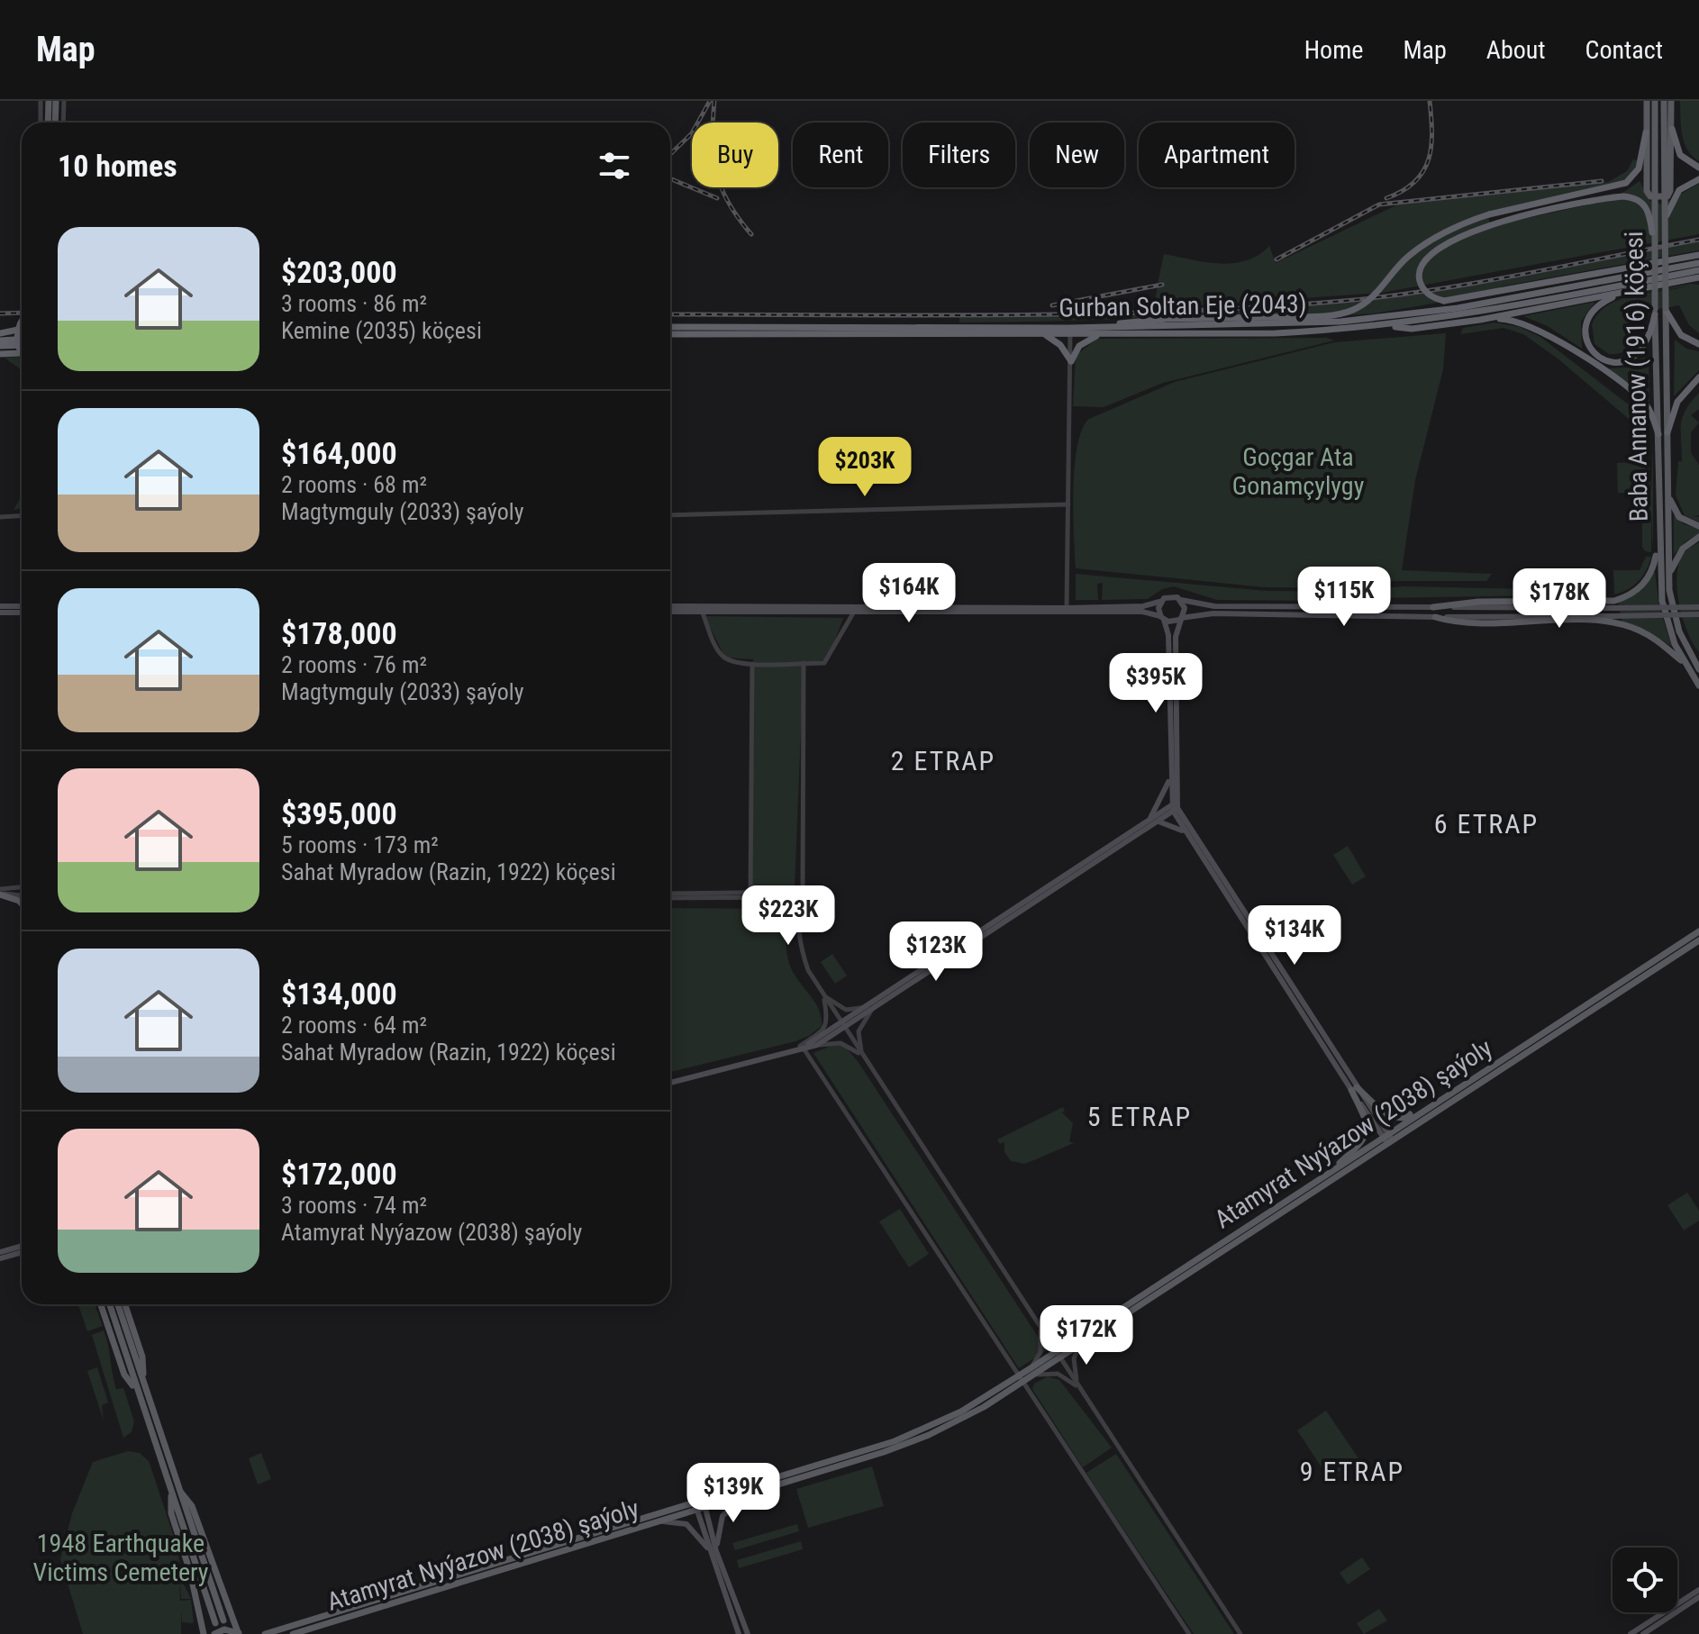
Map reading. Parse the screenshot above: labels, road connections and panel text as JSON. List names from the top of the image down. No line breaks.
{"streets":{"highway":["Gurban Soltan Eje (2043)"],"main road":["Baba Annanow (1916) köçesi","Atamyrat Nyýazow (2038) şaýoly"]},"districts":["2 ETRAP","6 ETRAP","5 ETRAP","9 ETRAP"],"parks":["Goçgar Ata Gonamçylygy","1948 Earthquake Victims Cemetery"],"page":{"header":"Map","nav":["Home","Map","About","Contact"],"chip":["Buy","Rent","Filters","New","Apartment"],"heading":"10 homes","list":[{"name":"$203,000","note":"3 rooms · 86 m² · Kemine (2035) köçesi"},{"name":"$164,000","note":"2 rooms · 68 m² · Magtymguly (2033) şaýoly"},{"name":"$178,000","note":"2 rooms · 76 m² · Magtymguly (2033) şaýoly"},{"name":"$395,000","note":"5 rooms · 173 m² · Sahat Myradow (Razin, 1922) köçesi"},{"name":"$134,000","note":"2 rooms · 64 m² · Sahat Myradow (Razin, 1922) köçesi"},{"name":"$172,000","note":"3 rooms · 74 m² · Atamyrat Nyýazow (2038) şaýoly"}],"price":["$203K","$164K","$115K","$178K","$395K","$223K","$134K","$123K","$172K","$139K"]}}
